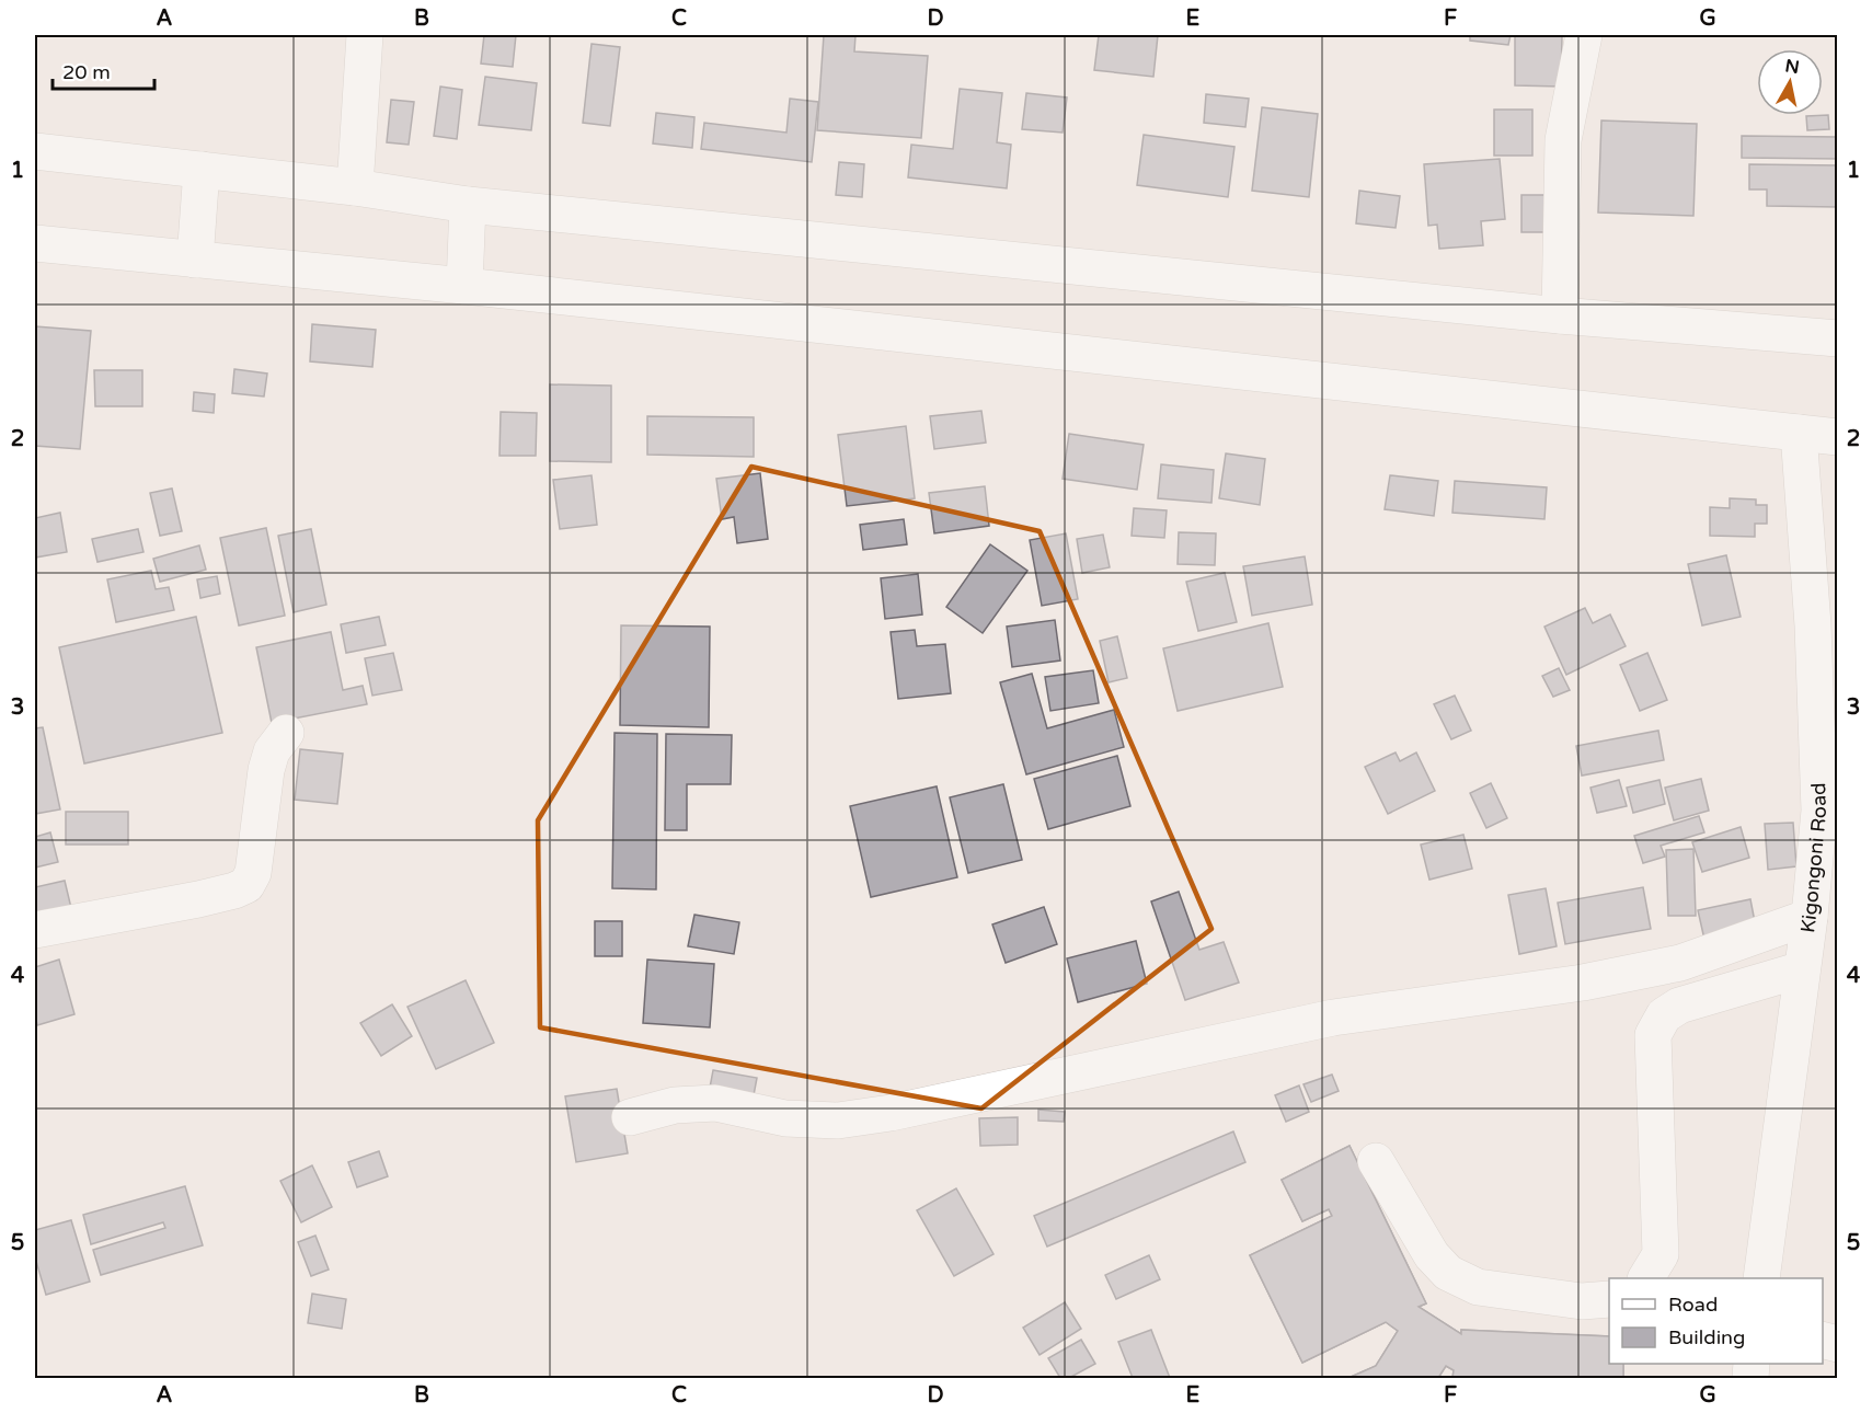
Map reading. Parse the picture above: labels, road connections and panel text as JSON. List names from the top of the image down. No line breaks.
{"streets":{"main road":["Kigongoni Road"]},"legend":["Road","Building"],"scale_bar":"20 m","north":"top","grid":{"columns":["A","B","C","D","E","F","G"],"rows":["1","2","3","4","5"]}}
